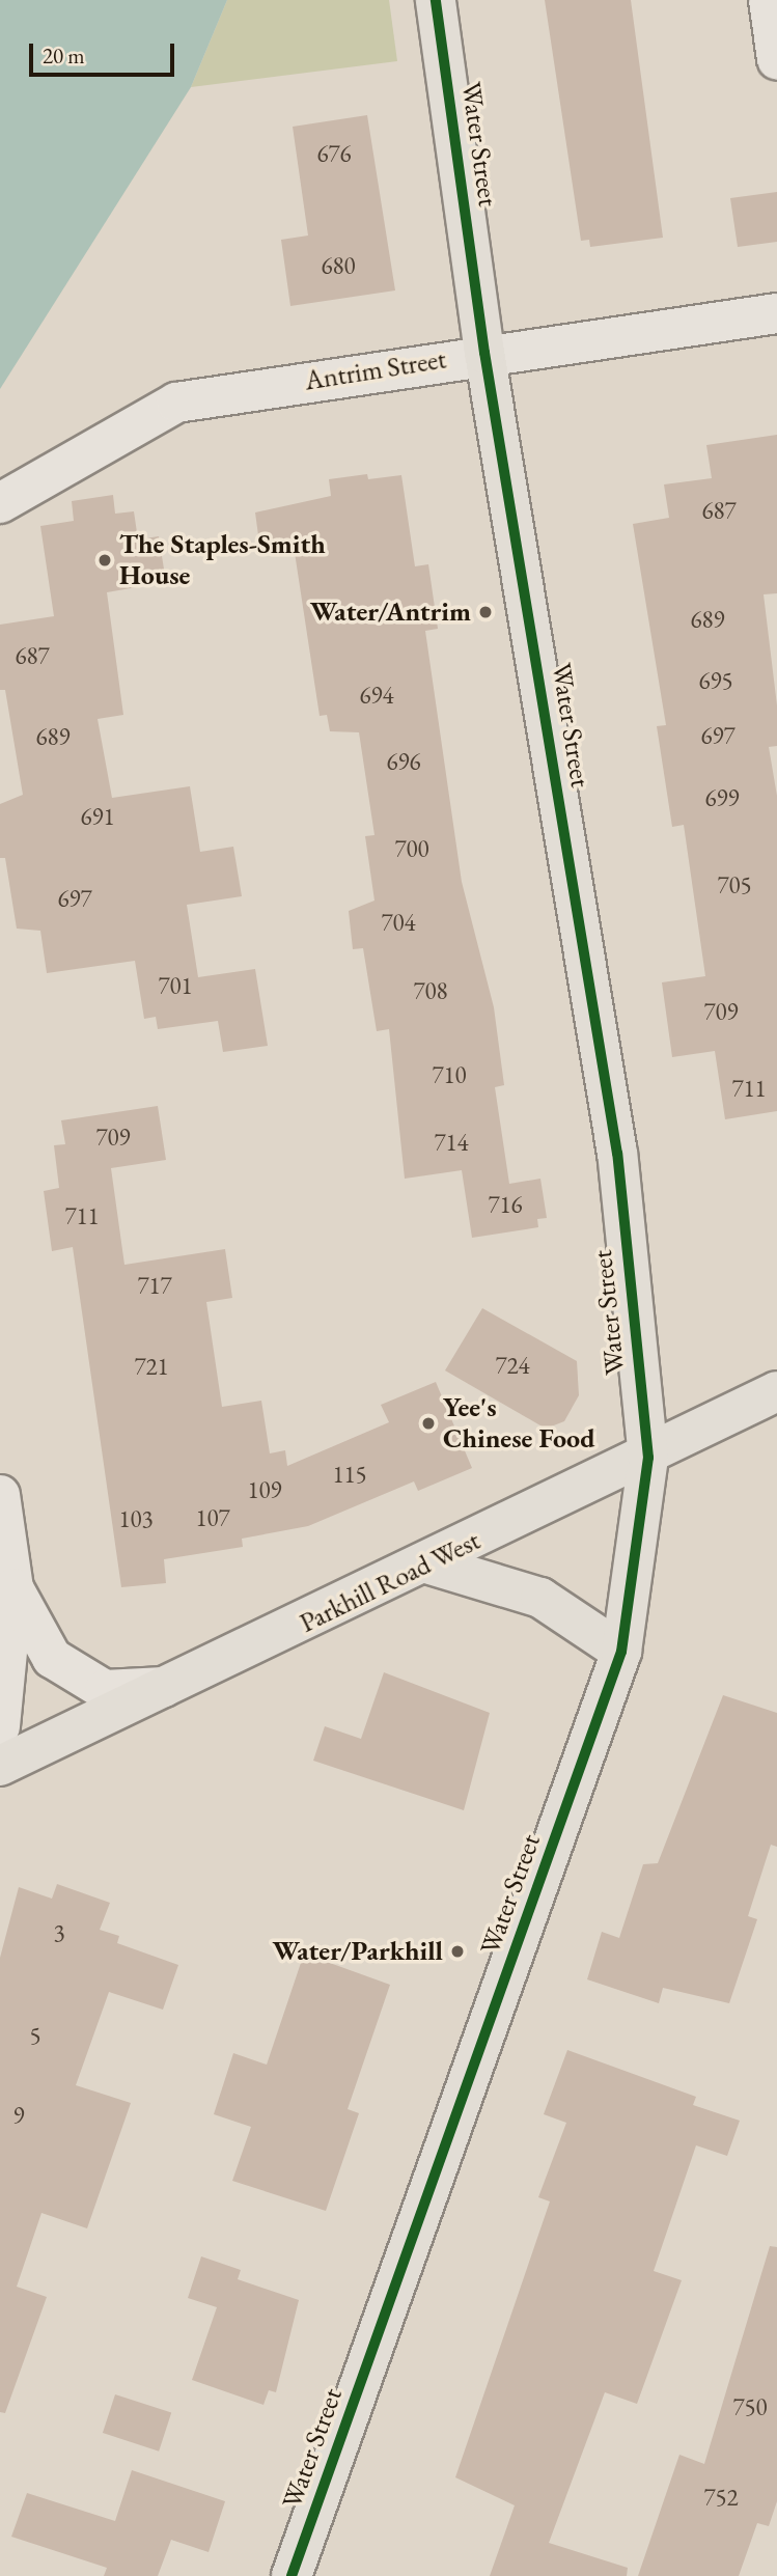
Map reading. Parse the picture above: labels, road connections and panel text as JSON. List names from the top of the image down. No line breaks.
{"streets":{"main road":["Water Street","Parkhill Road West"],"street":["Antrim Street"]},"crossings":[["Water Street","Antrim Street"],["Water Street","Parkhill Road West"]],"places":["The Staples-Smith House","Water/Antrim","Yee's Chinese Food","Water/Parkhill"],"house_numbers":["676","680","687","689","687","695","694","697","689","696","699","691","700","705","697","704","701","708","709","710","711","709","714","716","711","717","724","721","115","109","107","103","3","5","9","750","752"],"scale_bar":"20 m"}
